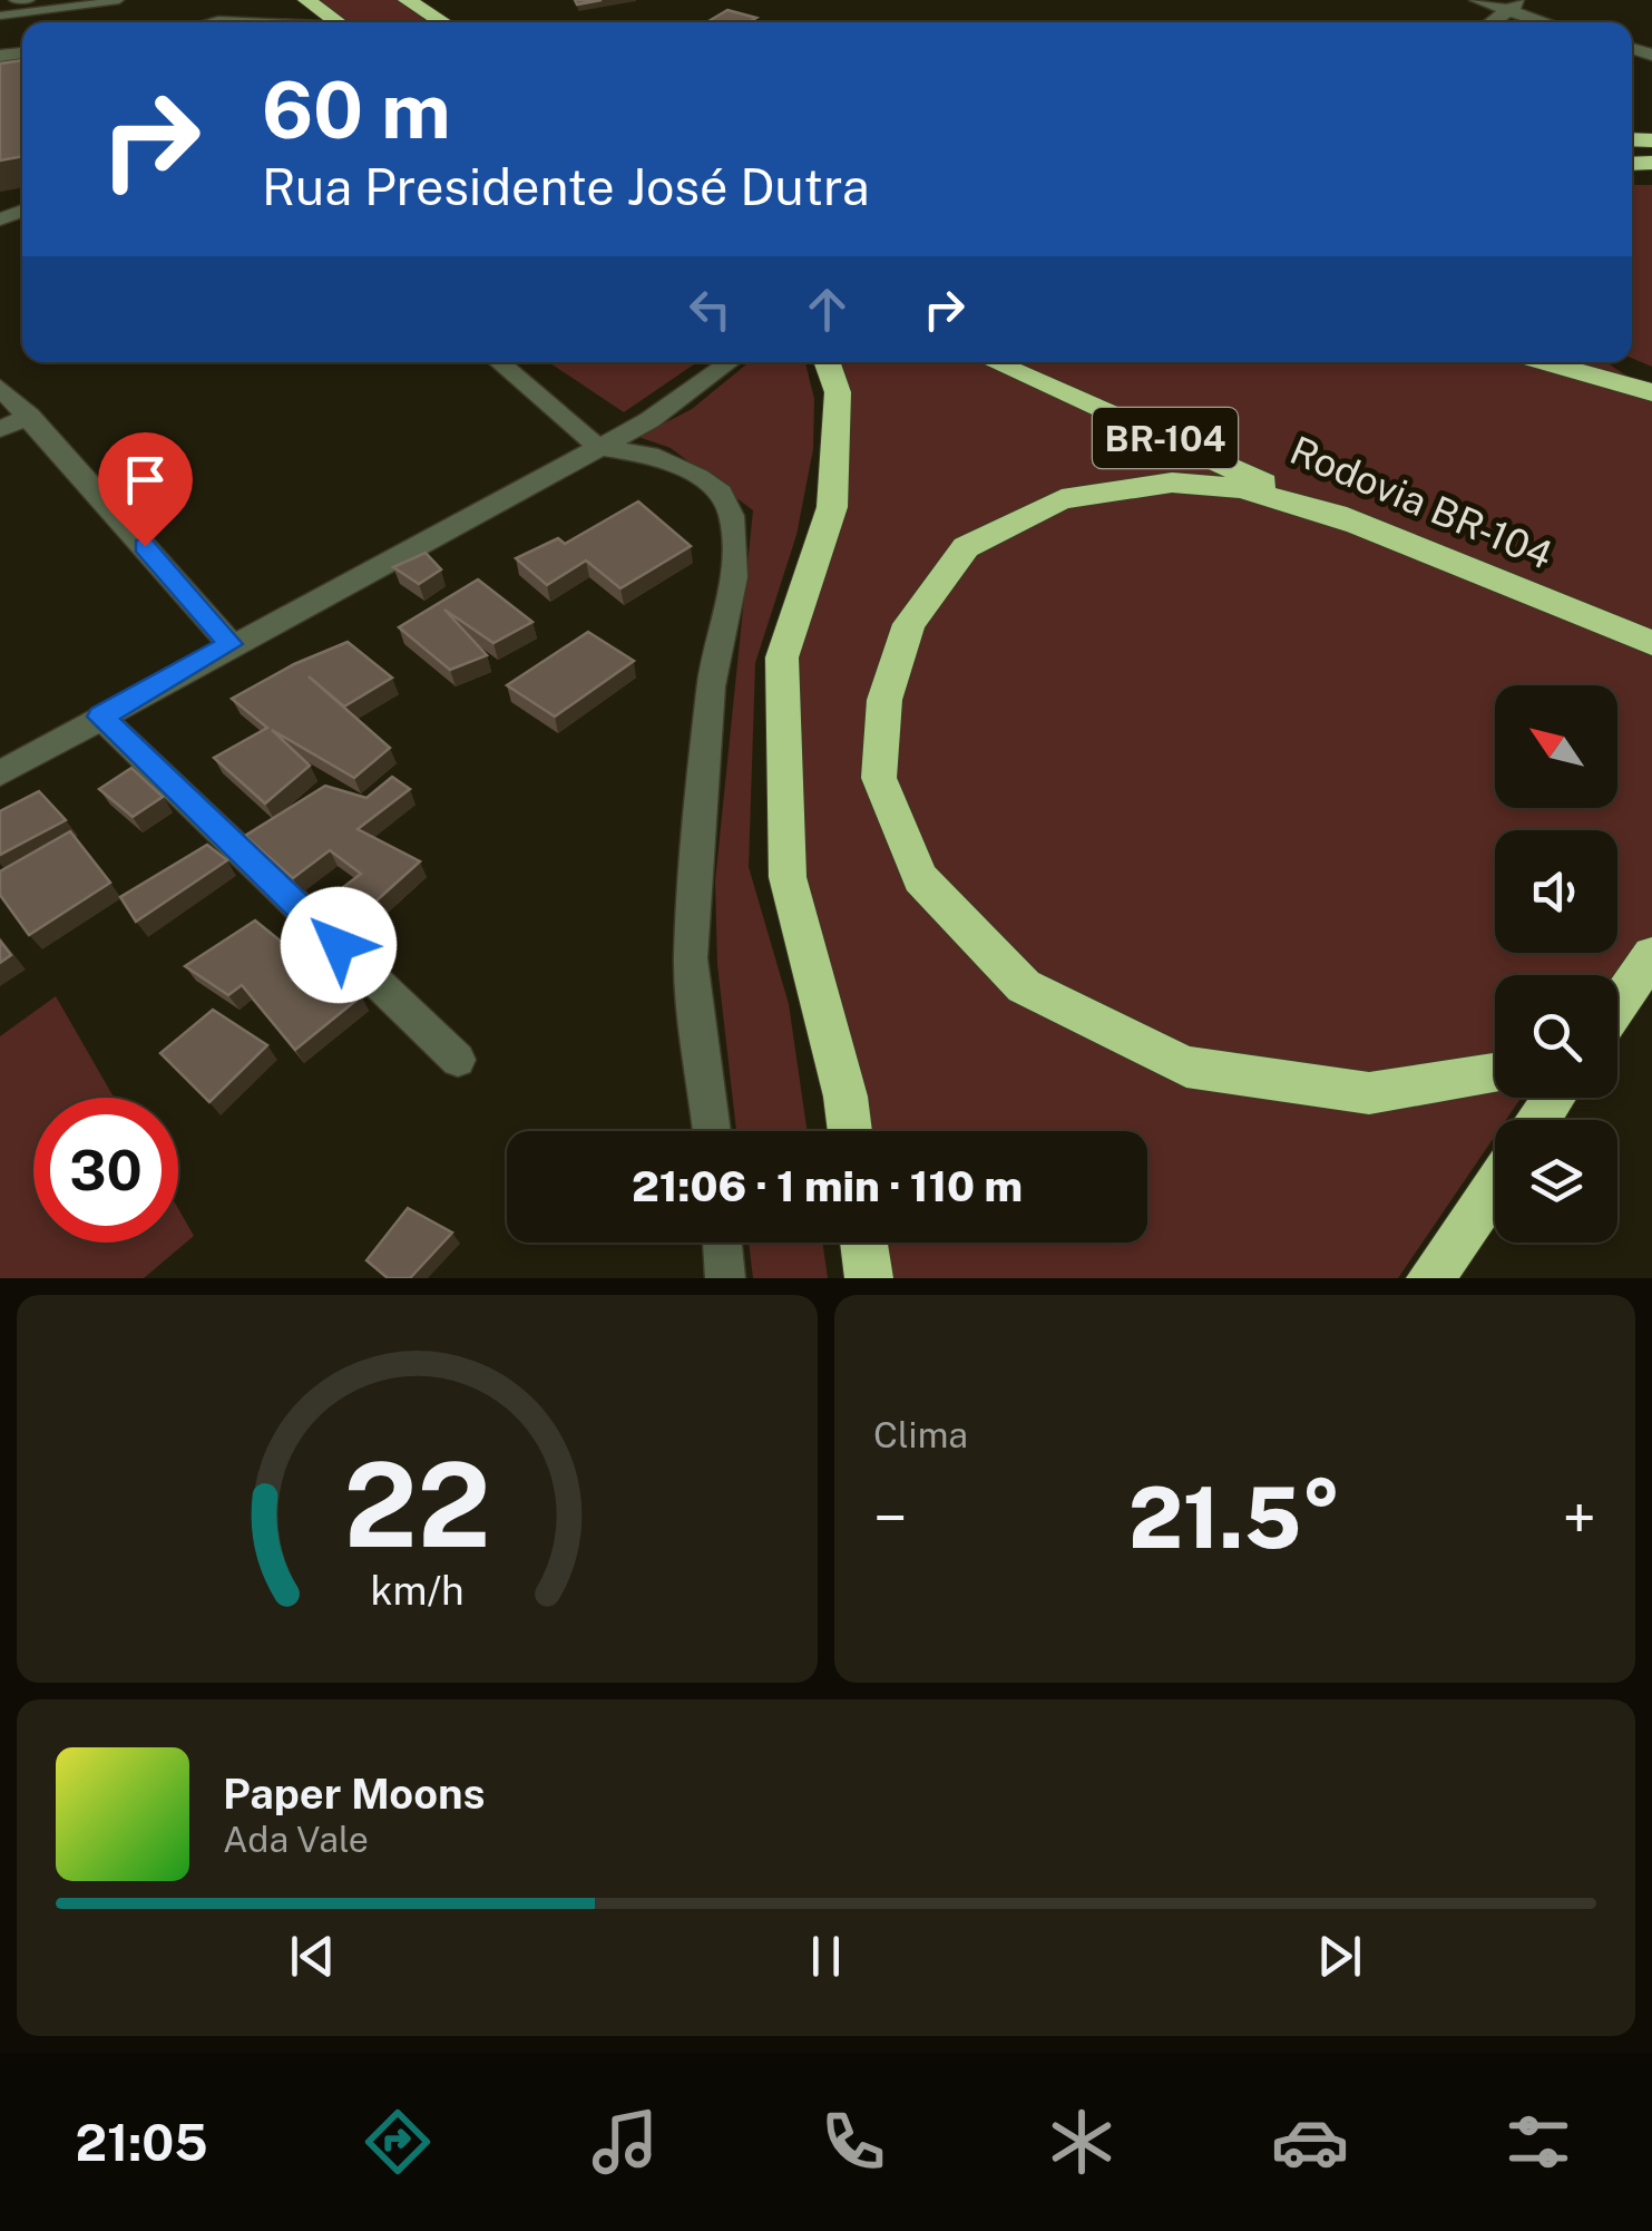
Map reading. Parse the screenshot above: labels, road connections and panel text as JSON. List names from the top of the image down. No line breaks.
{"streets":{"highway":["BR-104","Rodovia BR-104"]},"north":"top left","page":{"turn":["60 m","Rua Presidente José Dutra"],"limit":"30","trip":"21:06 · 1 min · 110 m","tile":"Clima","heat":["−","21.5°","+"],"song":["Paper Moons","Ada Vale"],"tabs":"21:05","gauge":["22","km/h"]}}
